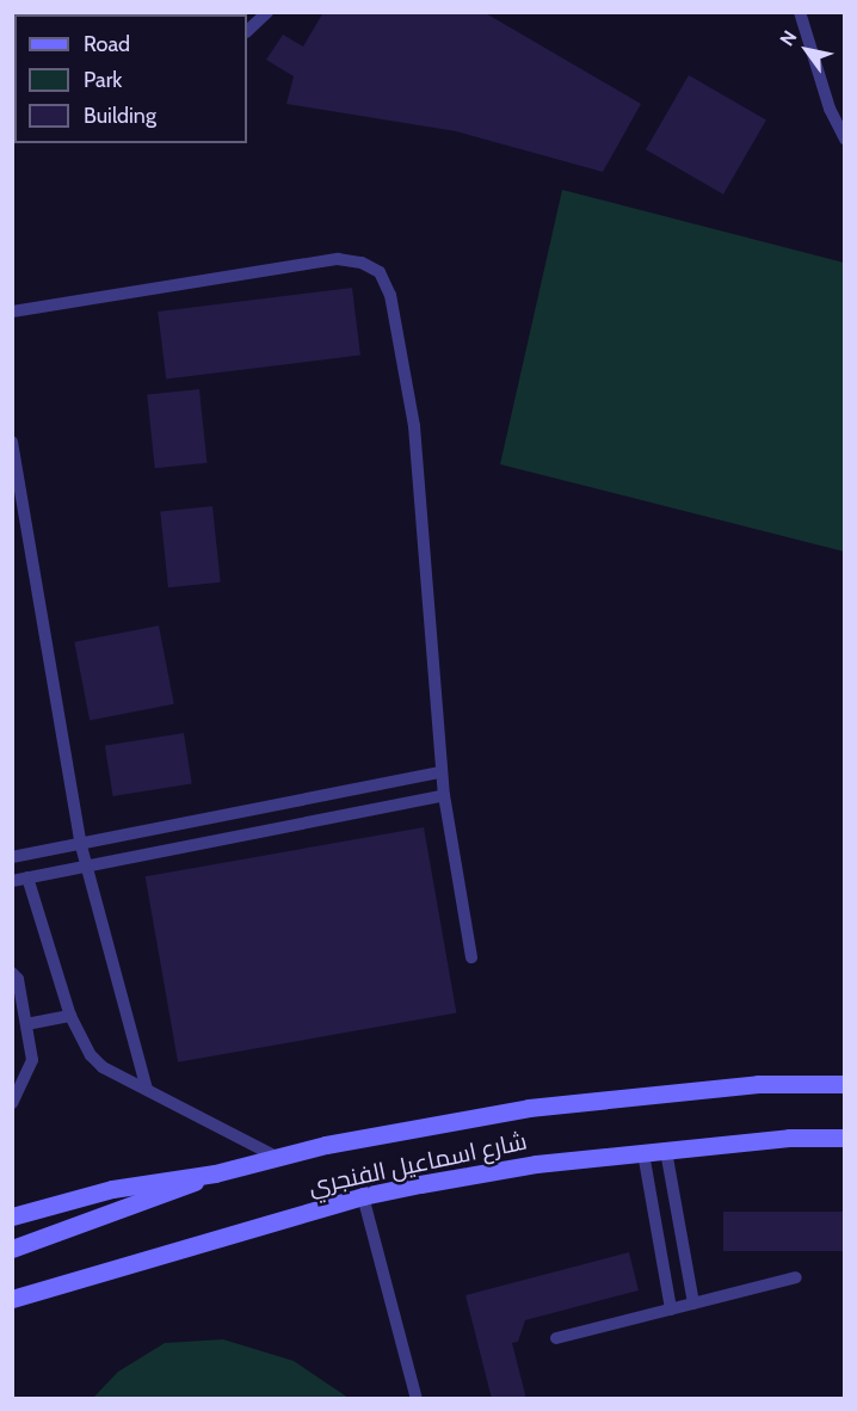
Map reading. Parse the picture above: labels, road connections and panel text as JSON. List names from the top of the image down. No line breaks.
{"streets":{"main road":["شارع اسماعيل الفنجري"]},"legend":["Road","Park","Building"],"north":"top left"}
